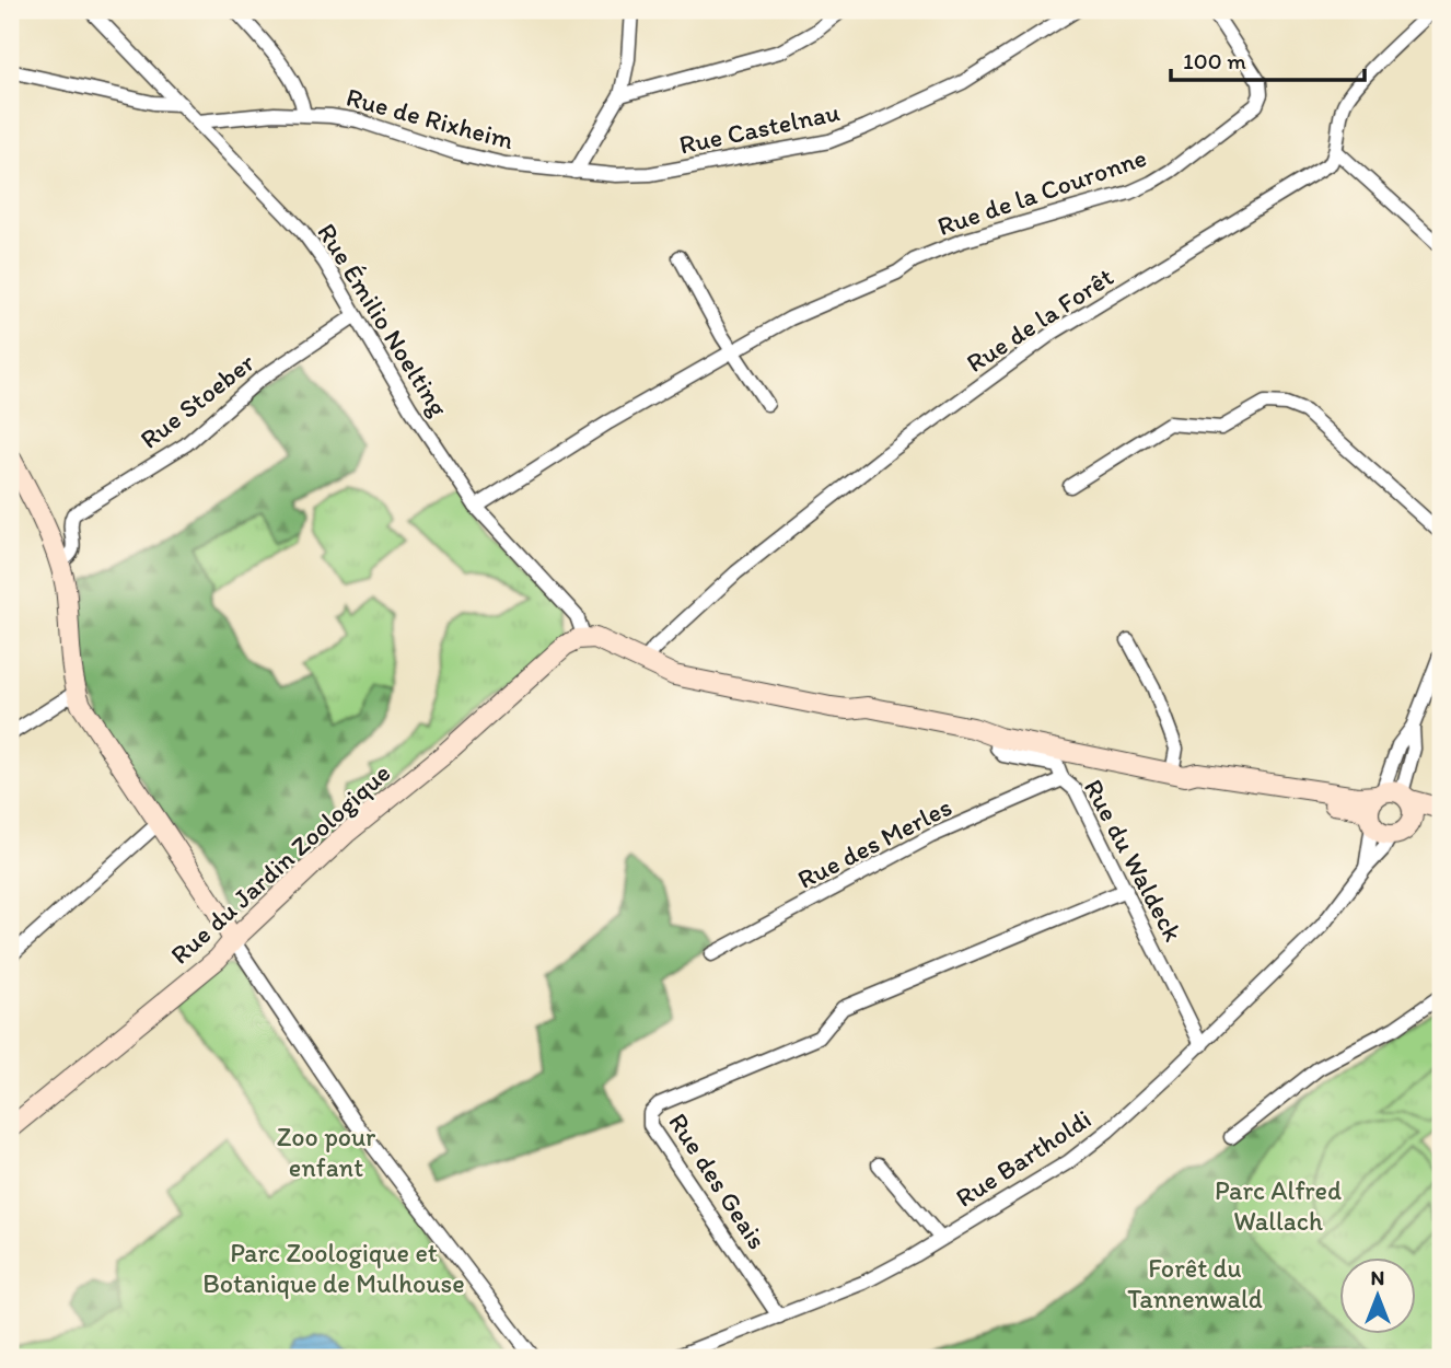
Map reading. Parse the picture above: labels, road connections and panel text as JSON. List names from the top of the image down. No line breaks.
{"streets":{"main road":["Rue du Jardin Zoologique"],"street":["Rue de Rixheim","Rue Castelnau","Rue de la Couronne","Rue Émilio Noelting","Rue de la Forêt","Rue Stoeber","Rue des Merles","Rue du Waldeck","Rue Bartholdi","Rue des Geais"]},"crossings":[["Rue de Rixheim","Rue Castelnau"],["Rue de Rixheim","Rue Émilio Noelting"],["Rue Émilio Noelting","Rue Stoeber"],["Rue Émilio Noelting","Rue du Jardin Zoologique"],["Rue des Merles","Rue du Waldeck"],["Rue du Waldeck","Rue Bartholdi"],["Rue du Waldeck","Rue des Geais"],["Rue Bartholdi","Rue des Geais"]],"parks":["Zoo pour enfant","Parc Alfred Wallach","Parc Zoologique et Botanique de Mulhouse","Forêt du Tannenwald"],"scale_bar":"100 m","north":"top"}
